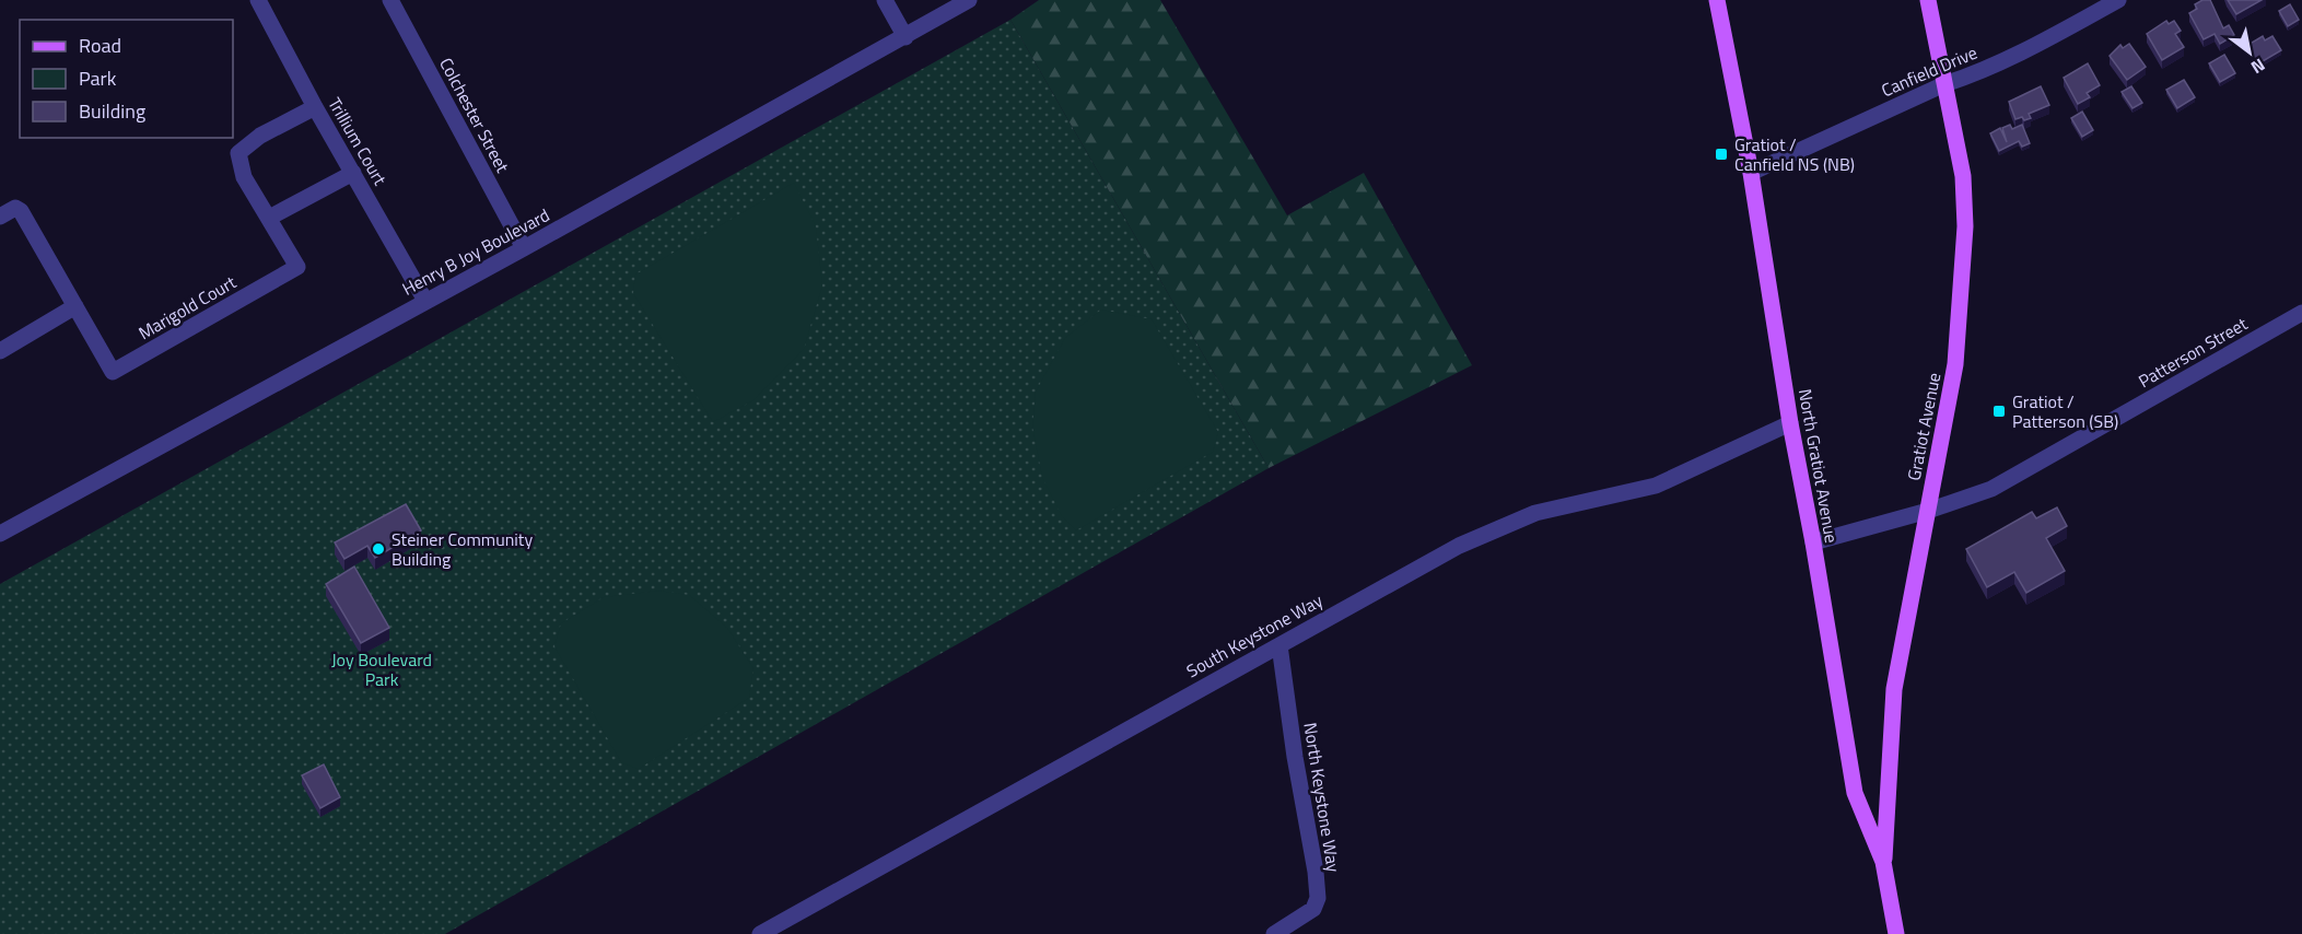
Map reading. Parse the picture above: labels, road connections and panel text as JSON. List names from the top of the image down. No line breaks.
{"streets":{"main road":["Gratiot Avenue","North Gratiot Avenue"],"street":["Canfield Drive","Colchester Street","Trillium Court","Henry B Joy Boulevard","Marigold Court","Patterson Street","South Keystone Way","North Keystone Way"]},"crossings":[["Canfield Drive","Gratiot Avenue"],["Canfield Drive","North Gratiot Avenue"],["Colchester Street","Henry B Joy Boulevard"],["Trillium Court","Henry B Joy Boulevard"],["Trillium Court","Marigold Court"],["Patterson Street","Gratiot Avenue"],["Patterson Street","North Gratiot Avenue"],["Gratiot Avenue","North Gratiot Avenue"],["North Gratiot Avenue","South Keystone Way"],["South Keystone Way","North Keystone Way"]],"parks":["Joy Boulevard Park"],"places":{"transit":["Gratiot / Canfield NS (NB)","Gratiot / Patterson (SB)"],"other":["Steiner Community Building"]},"legend":["Road","Park","Building"],"north":"bottom right"}
